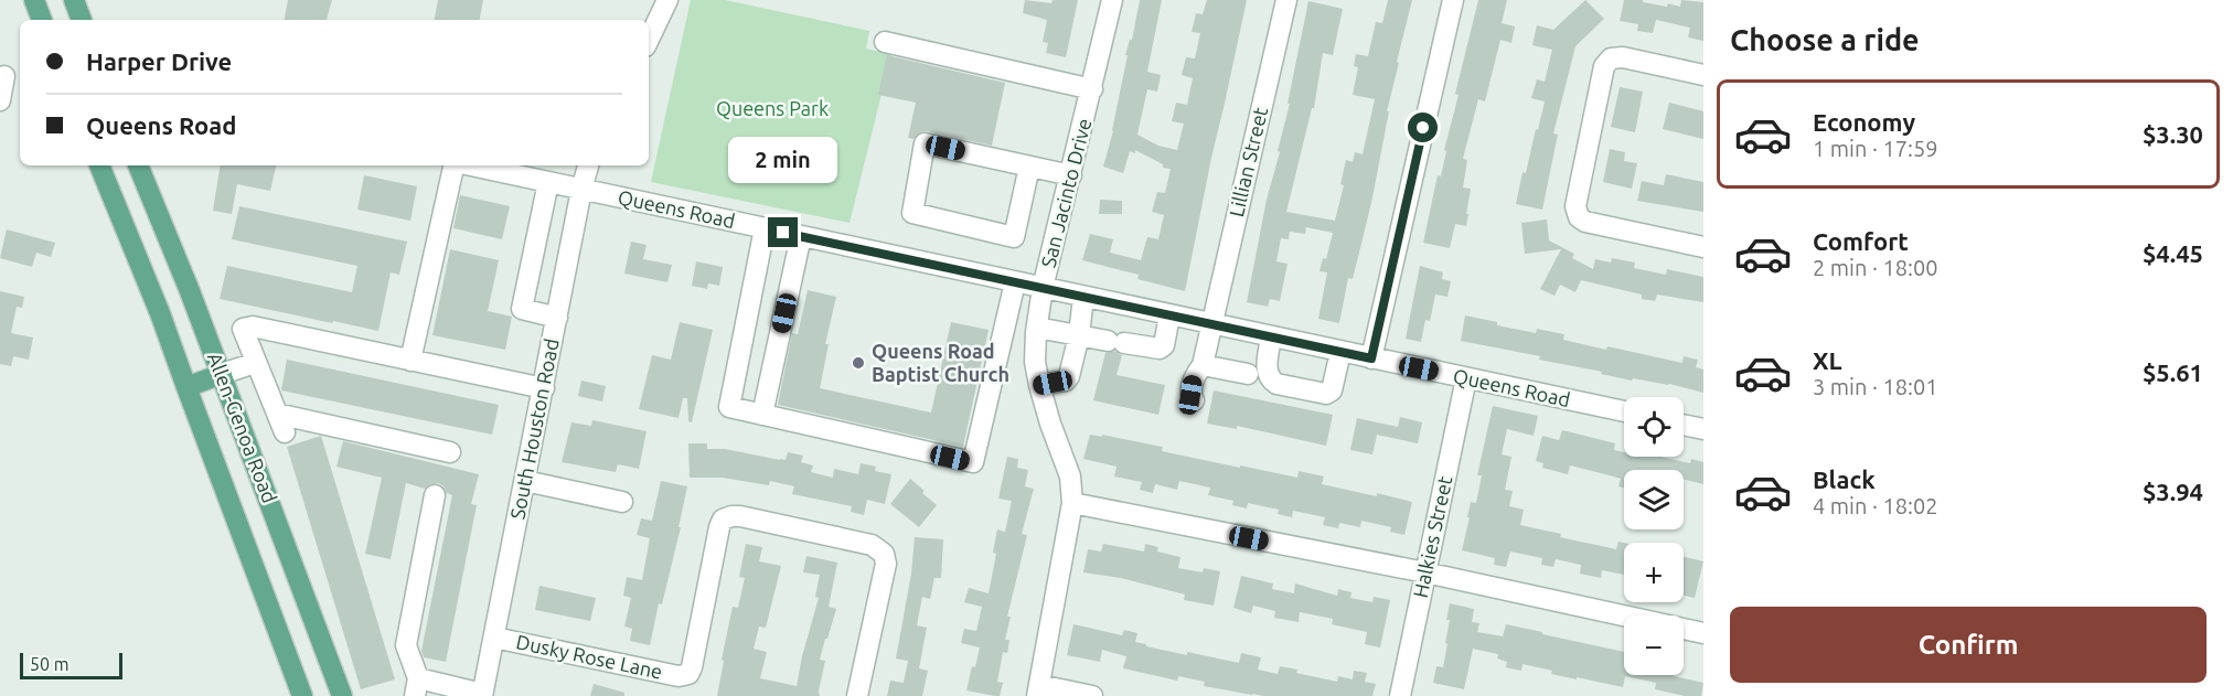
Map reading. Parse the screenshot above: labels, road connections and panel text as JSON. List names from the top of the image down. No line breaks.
{"streets":{"main road":["Allen-Genoa Road"],"street":["Lillian Street","San Jacinto Drive","Queens Road","South Houston Road","Halkies Street","Dusky Rose Lane"]},"crossings":[["Lillian Street","Queens Road"],["San Jacinto Drive","Queens Road"],["Queens Road","South Houston Road"],["Queens Road","Halkies Street"],["South Houston Road","Dusky Rose Lane"]],"parks":["Queens Park"],"places":["Queens Road Baptist Church"],"scale_bar":"50 m","page":{"heading":"Choose a ride","banner":["Harper Drive","Queens Road"],"list":[{"name":"Economy","note":"1 min · 17:59","value":"$3.30"},{"name":"Comfort","note":"2 min · 18:00","value":"$4.45"},{"name":"XL","note":"3 min · 18:01","value":"$5.61"},{"name":"Black","note":"4 min · 18:02","value":"$3.94"}],"bubble":"2 min","map_buttons":["+","−"],"buttons":"Confirm","scale":"50 m"}}
